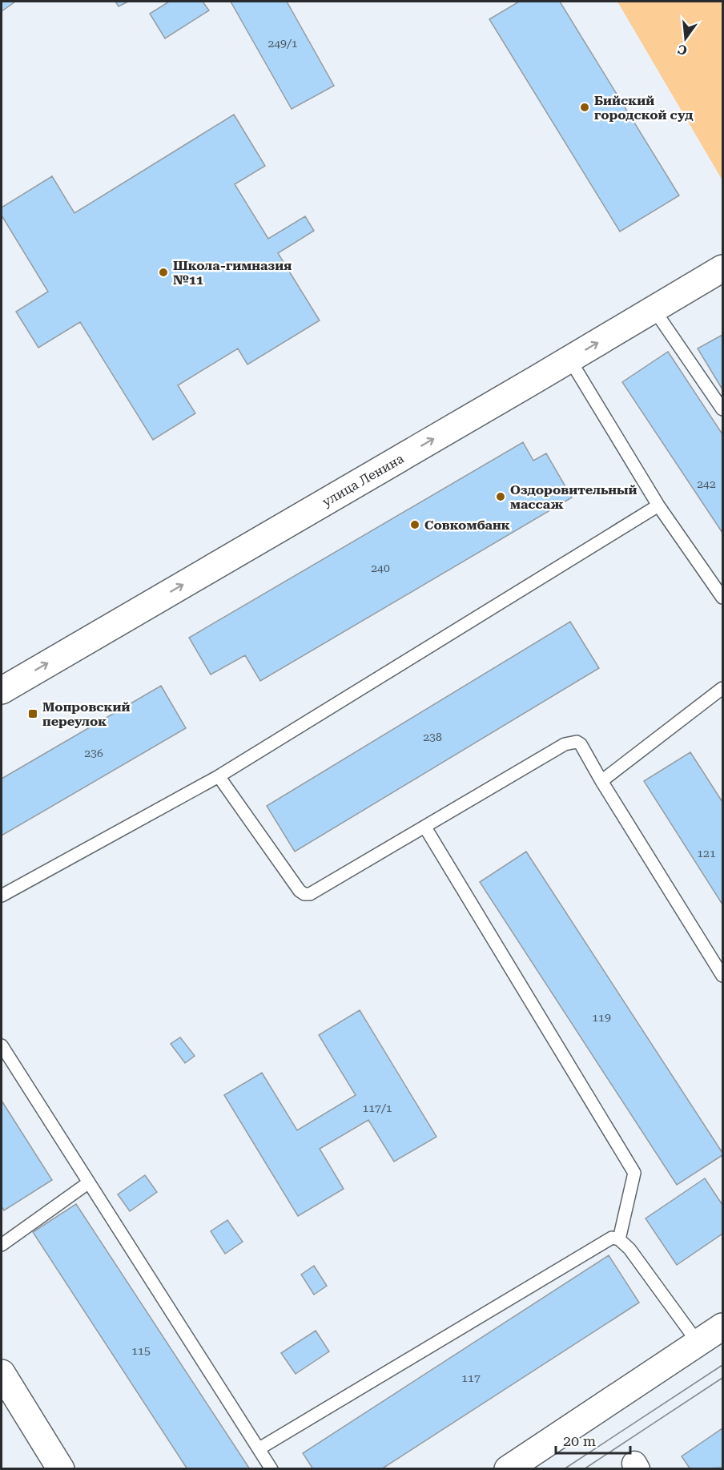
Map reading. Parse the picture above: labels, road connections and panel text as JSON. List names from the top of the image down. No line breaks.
{"streets":{"street":["улица Ленина"]},"one_way":["улица Ленина"],"places":{"other":["Бийский городской суд","Школа-гимназия №11","Оздоровительный массаж","Совкомбанк"],"transit":["Мопровский переулок"]},"house_numbers":["249/1","242","240","238","236","121","119","117/1","115","117"],"scale_bar":"20 m","north":"bottom"}
